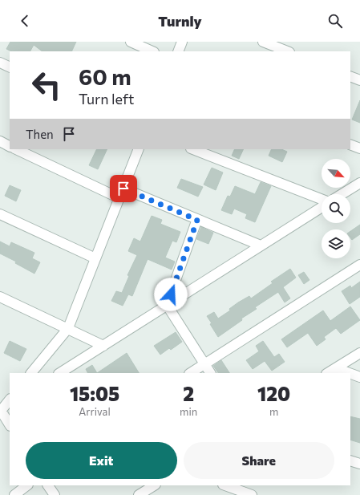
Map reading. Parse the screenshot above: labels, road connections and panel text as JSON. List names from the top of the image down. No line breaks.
{"north":"bottom right","page":{"header":"Turnly","turn":["60 m","Turn left"],"then":"Then","eta":["15:05","Arrival","2","min","120","m"],"buttons":["Exit","Share"]}}
